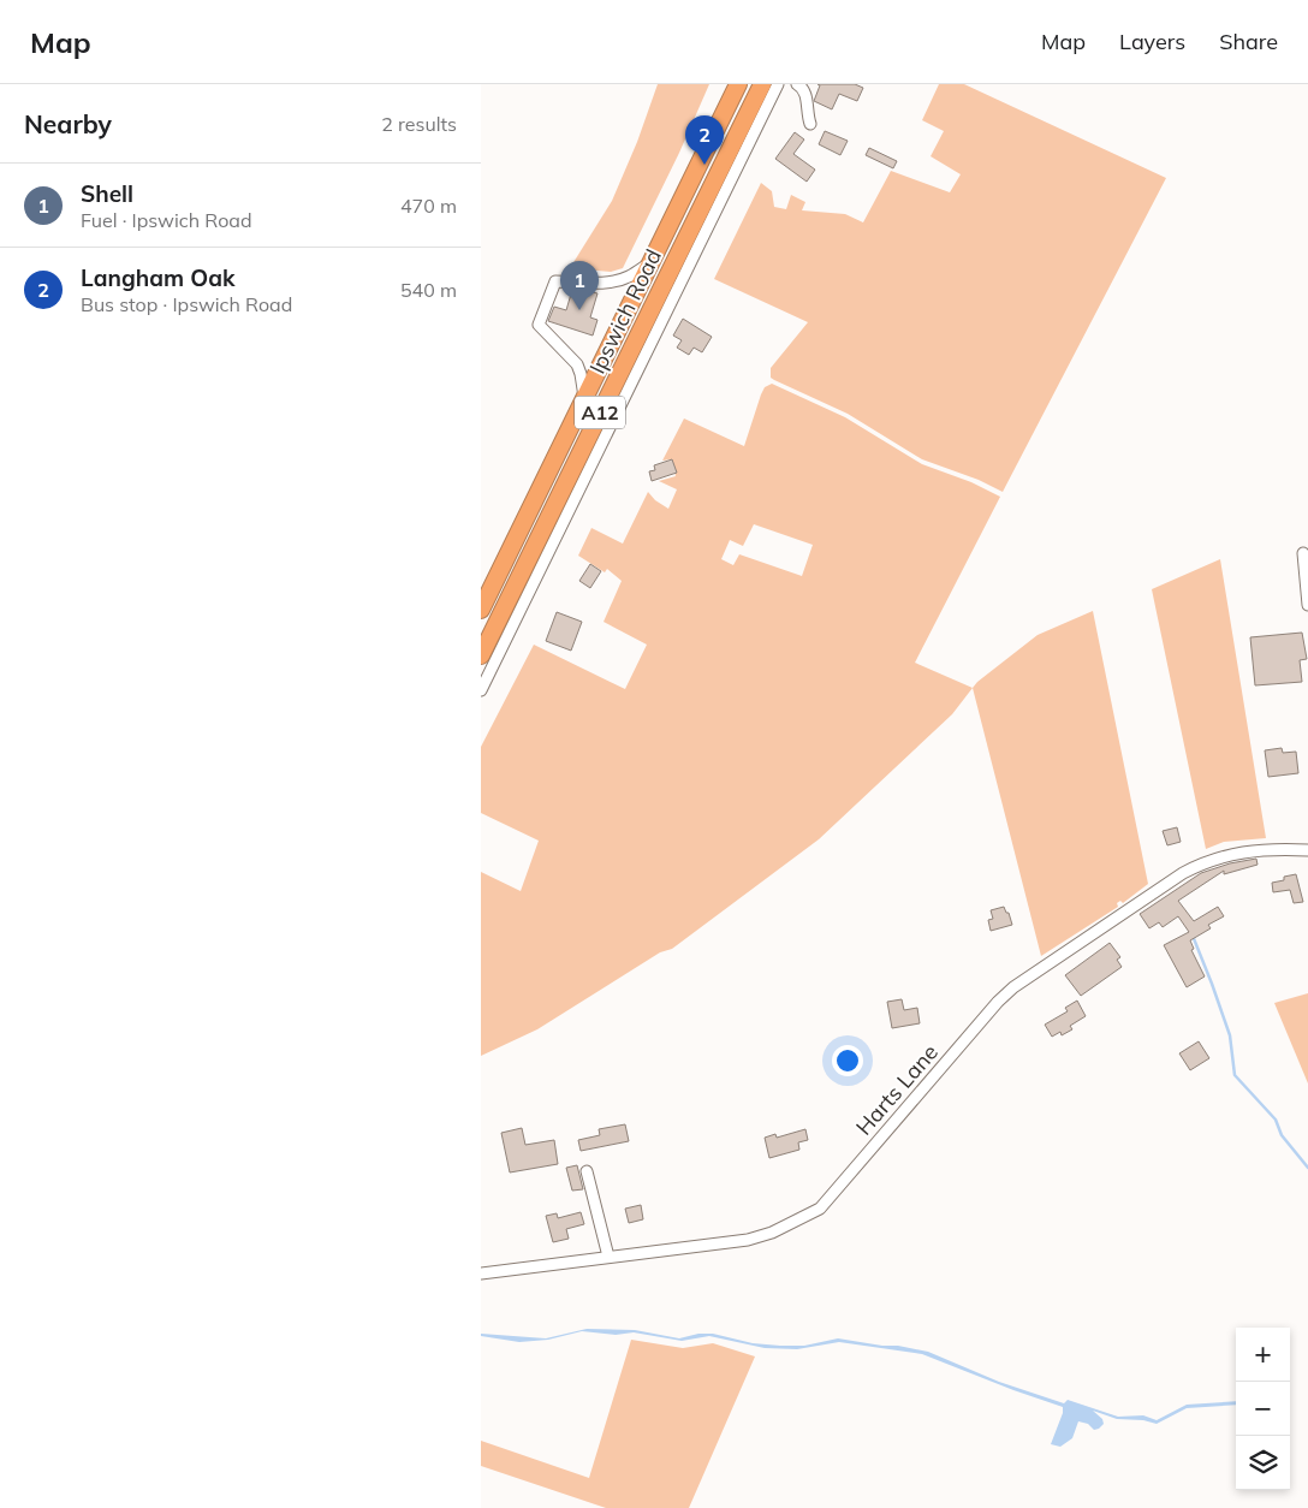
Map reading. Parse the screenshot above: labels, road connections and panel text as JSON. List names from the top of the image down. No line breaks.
{"streets":{"highway":["Ipswich Road","A12"],"street":["Harts Lane"]},"crossings":[["Ipswich Road","A12"]],"page":{"header":"Map","nav":["Map","Layers","Share"],"heading":["Nearby","2 results"],"pins":["2","1"],"list":[{"mark":"1","name":"Shell","note":"Fuel · Ipswich Road","value":"470 m"},{"mark":"2","name":"Langham Oak","note":"Bus stop · Ipswich Road","value":"540 m"}],"map_buttons":["+","−"]}}
